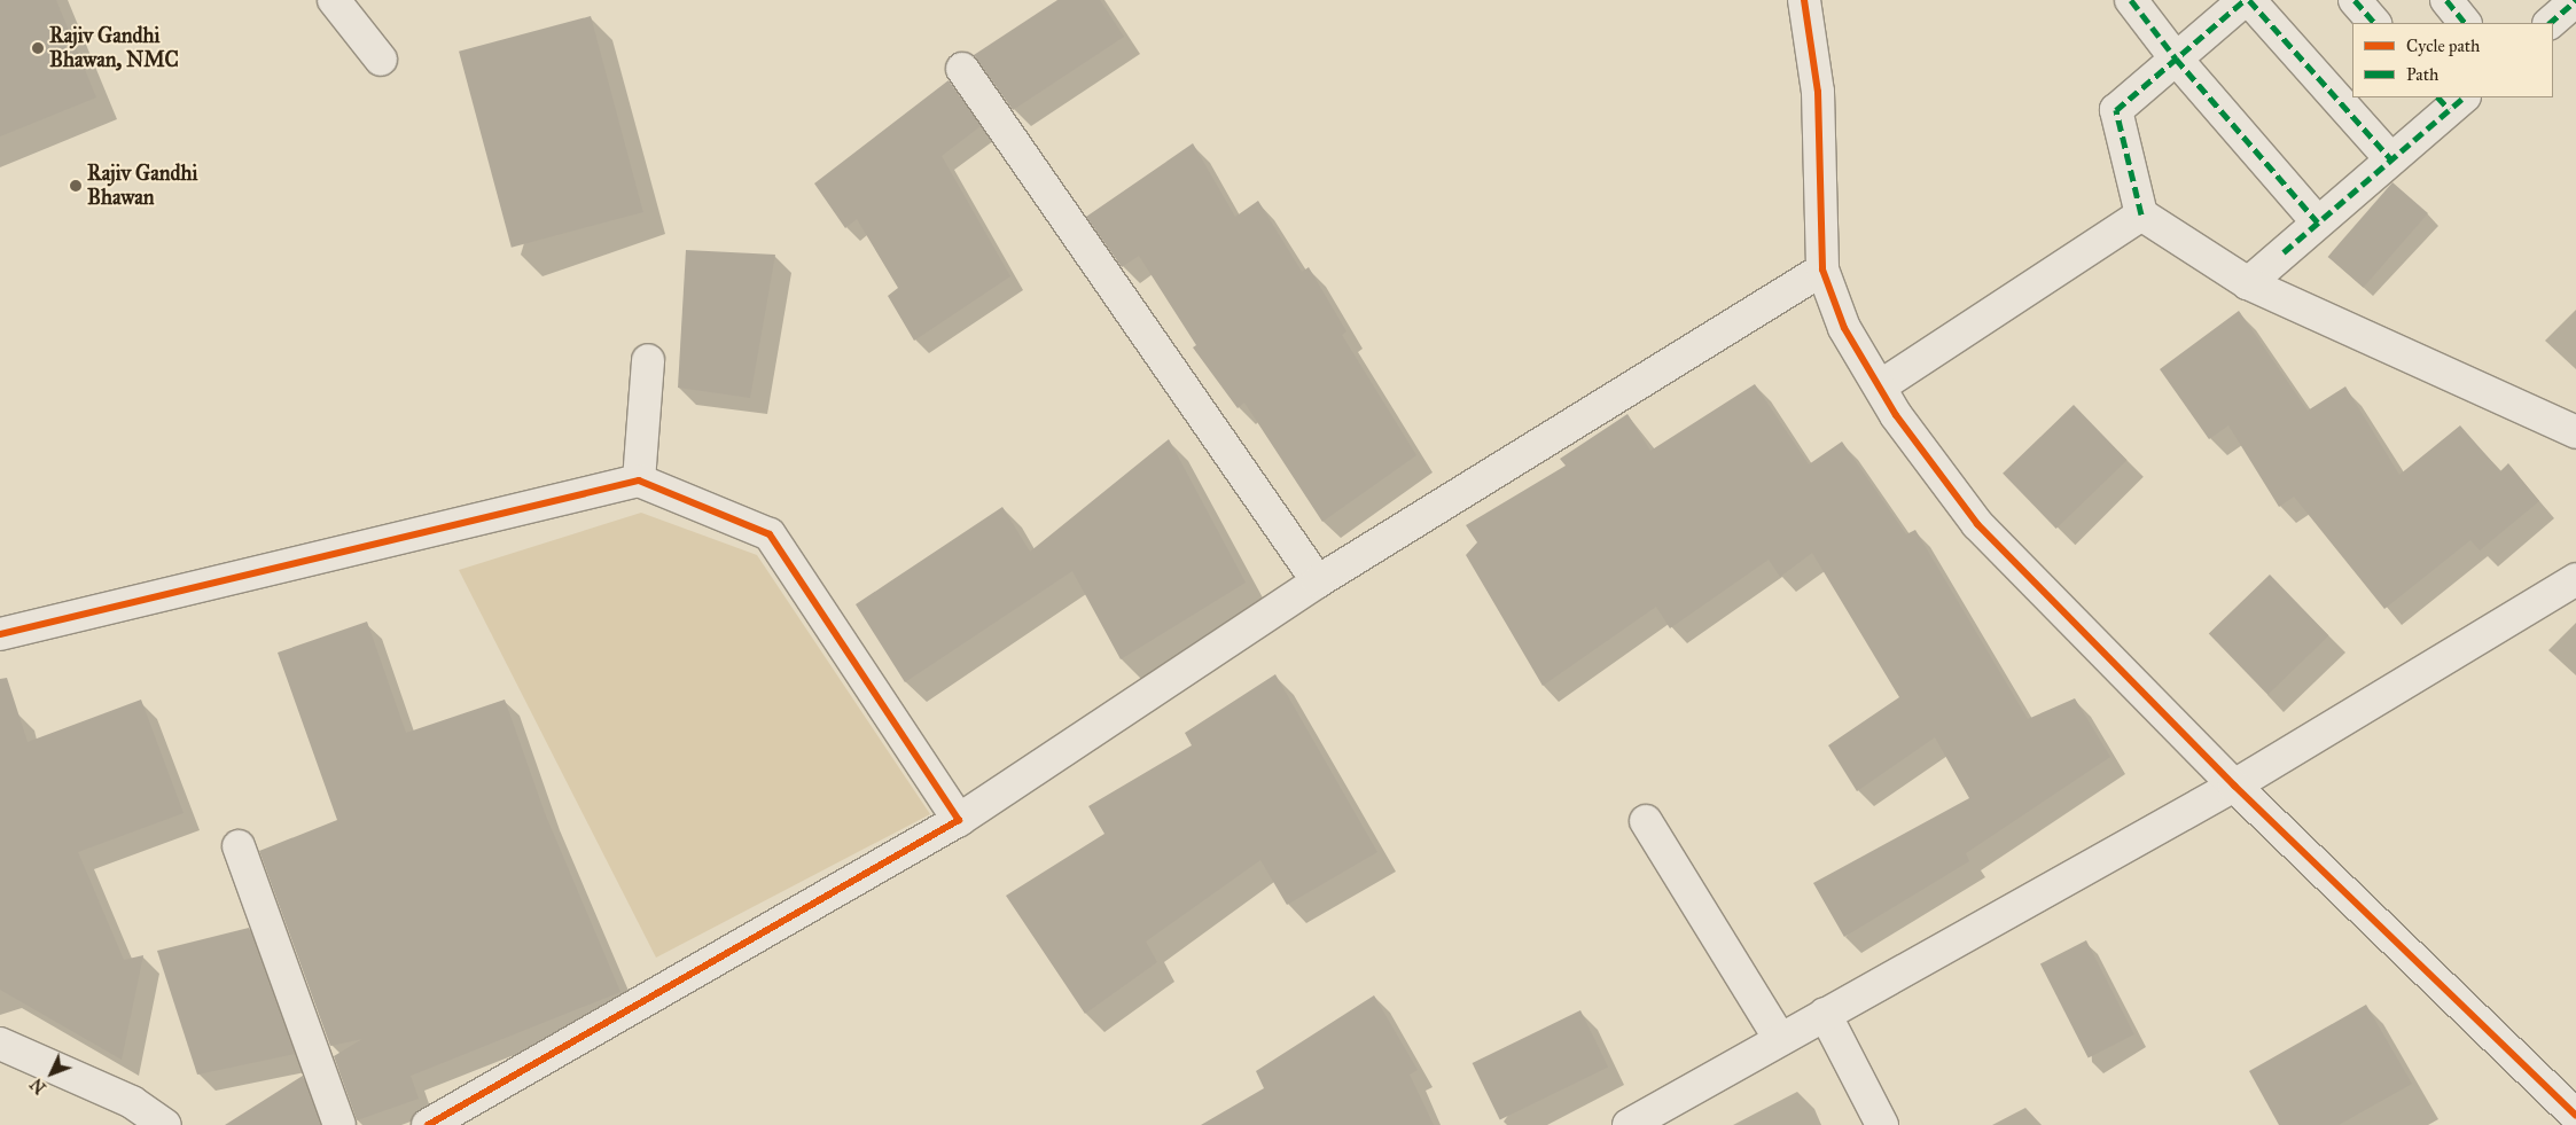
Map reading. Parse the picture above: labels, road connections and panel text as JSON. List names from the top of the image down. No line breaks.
{"places":["Rajiv Gandhi Bhawan, NMC","Rajiv Gandhi Bhawan"],"legend":["Cycle path","Path"],"north":"bottom left"}
